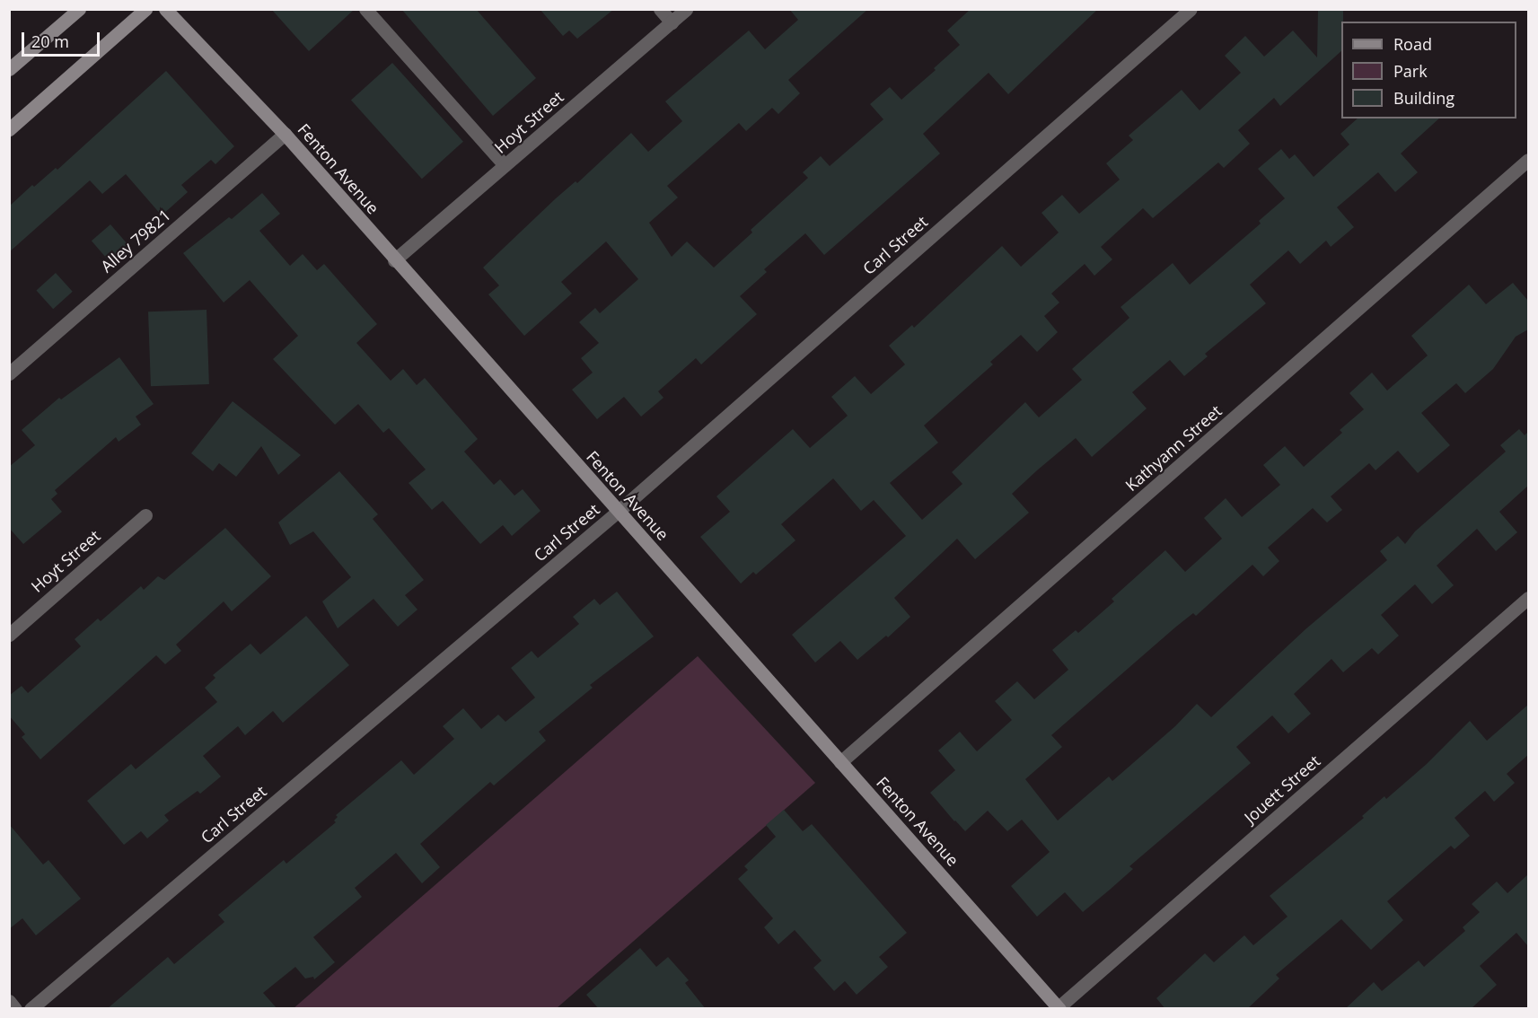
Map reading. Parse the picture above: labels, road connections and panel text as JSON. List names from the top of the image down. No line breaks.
{"streets":{"street":["Hoyt Street","Fenton Avenue","Alley 79821","Carl Street","Kathyann Street","Jouett Street"]},"crossings":[["Hoyt Street","Fenton Avenue"],["Fenton Avenue","Alley 79821"],["Fenton Avenue","Carl Street"],["Fenton Avenue","Kathyann Street"],["Fenton Avenue","Jouett Street"]],"legend":["Road","Park","Building"],"scale_bar":"20 m"}
